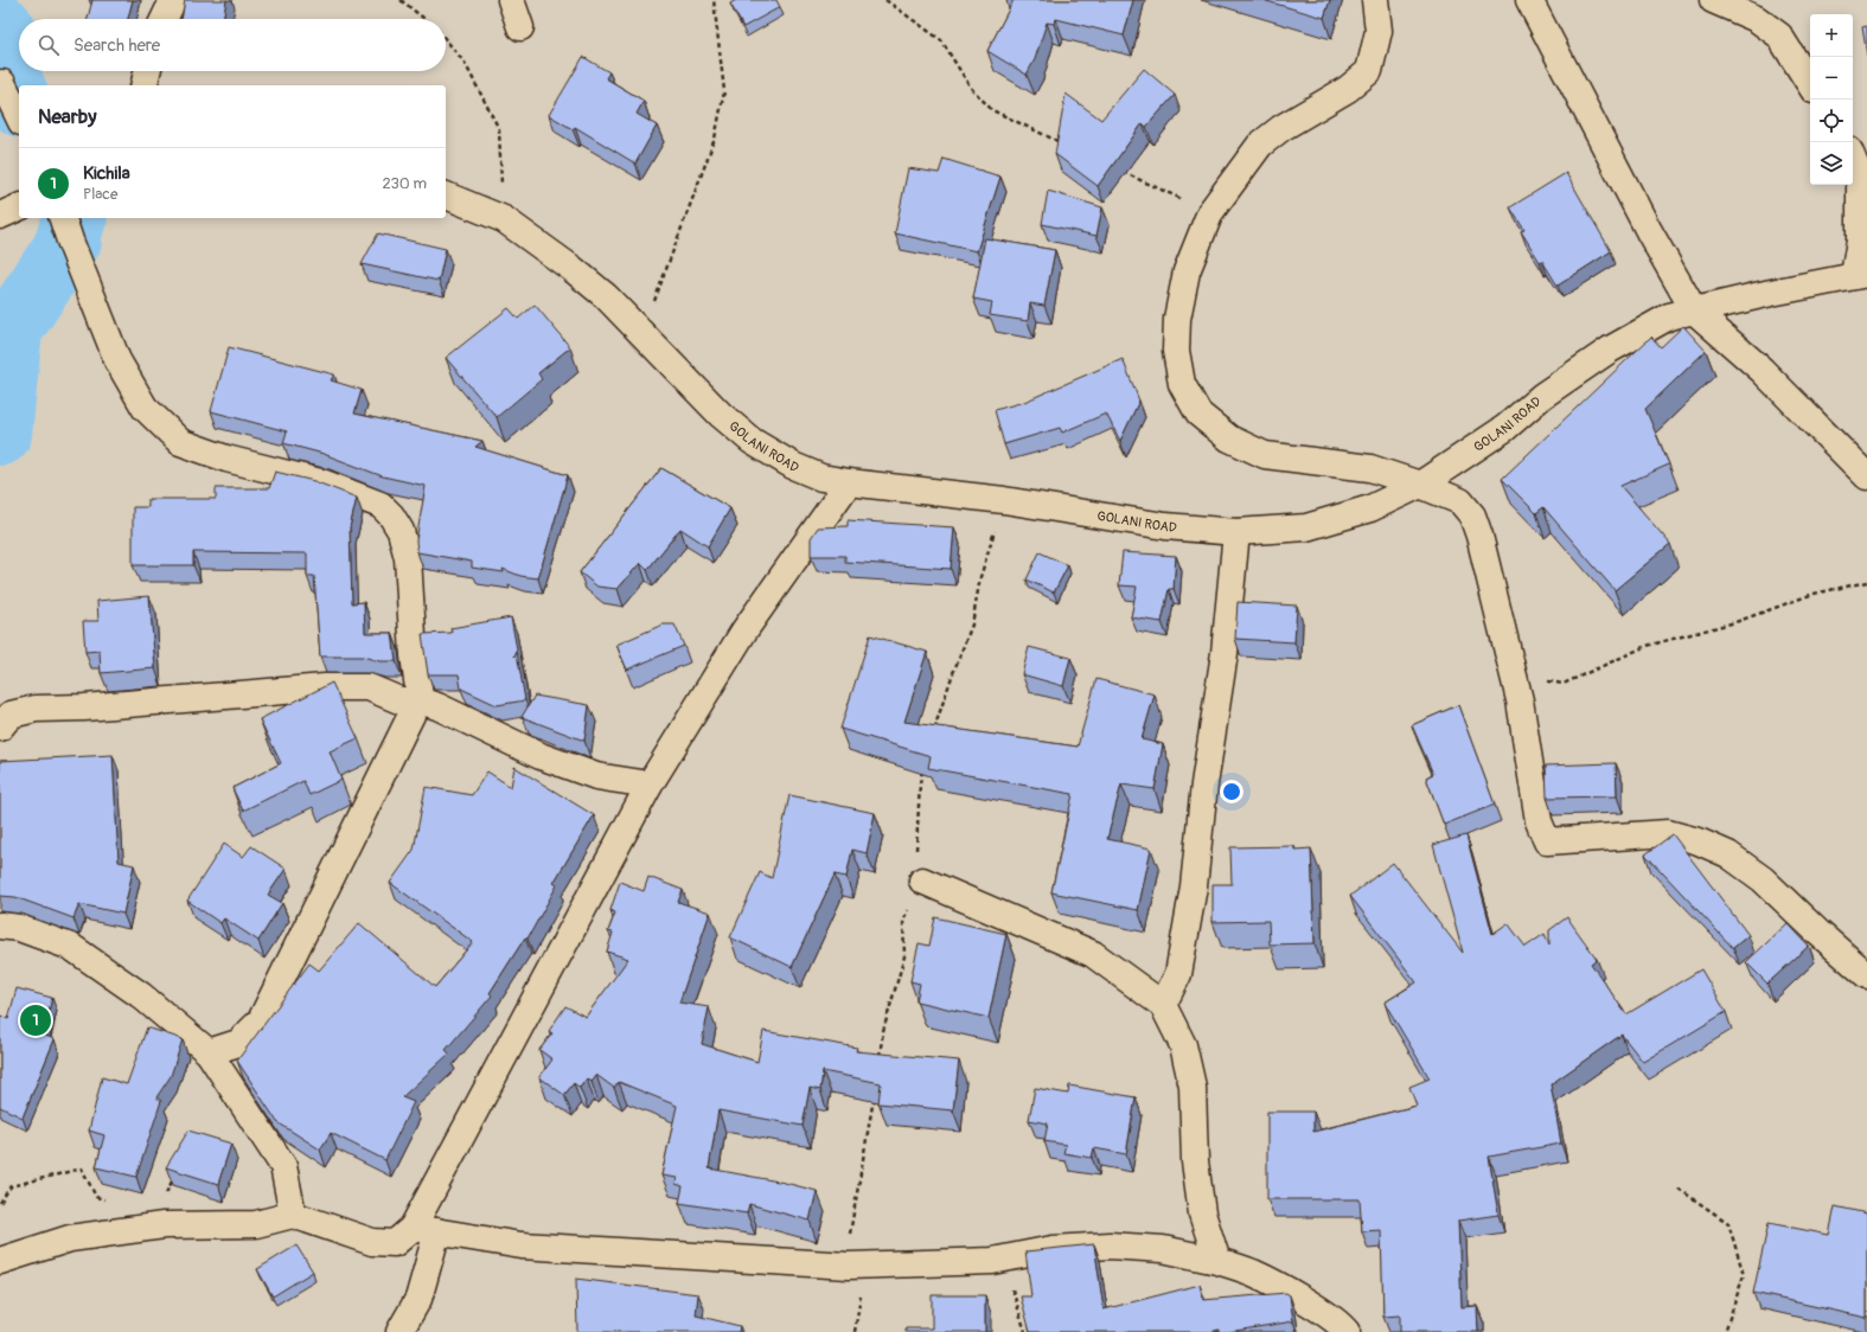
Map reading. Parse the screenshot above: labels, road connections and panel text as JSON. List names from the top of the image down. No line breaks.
{"streets":{"street":["GOLANI ROAD"]},"page":{"map_buttons":["+","−"],"search":"Search here","heading":"Nearby","list":[{"mark":"1","name":"Kichila","note":"Place","value":"230 m"}],"pins":"1"}}
